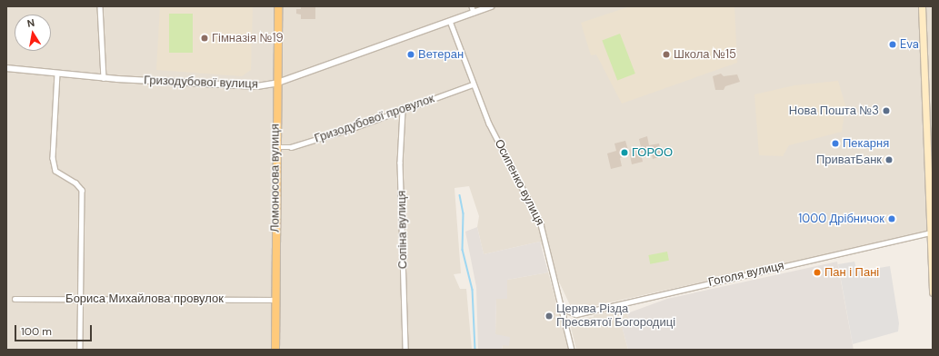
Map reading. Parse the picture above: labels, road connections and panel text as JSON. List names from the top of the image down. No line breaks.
{"streets":{"highway":["Ломоносова вулиця"],"street":["Гризодубової вулиця","Гризодубової провулок","Осипенко вулиця","Сопіна вулиця","Гоголя вулиця","Бориса Михайлова провулок"]},"crossings":[["Гризодубової вулиця","Ломоносова вулиця"],["Гризодубової вулиця","Осипенко вулиця"],["Гризодубової провулок","Ломоносова вулиця"],["Гризодубової провулок","Осипенко вулиця"],["Гризодубової провулок","Сопіна вулиця"],["Ломоносова вулиця","Бориса Михайлова провулок"],["Осипенко вулиця","Гоголя вулиця"]],"places":["Гімназія №19","Eva","Ветеран","Школа №15","Нова Пошта №3","Пекарня","ГОРОО","ПриватБанк","1000 Дрібничок","Пан і Пані","Церква Різда Пресвятої Богородиці"],"scale_bar":"100 m","north":"top"}
